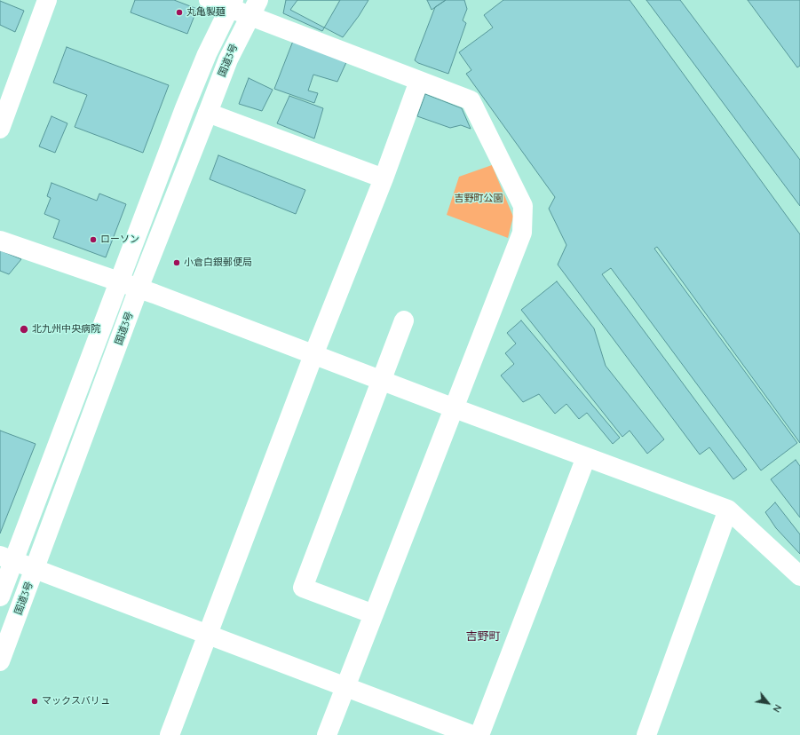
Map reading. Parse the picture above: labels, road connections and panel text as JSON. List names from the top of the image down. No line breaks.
{"streets":{"main road":["国道3号"]},"districts":["吉野町"],"parks":["吉野町公園"],"places":["丸亀製麺","ローソン","小倉白銀郵便局","北九州中央病院","マックスバリュ"],"north":"bottom right"}
